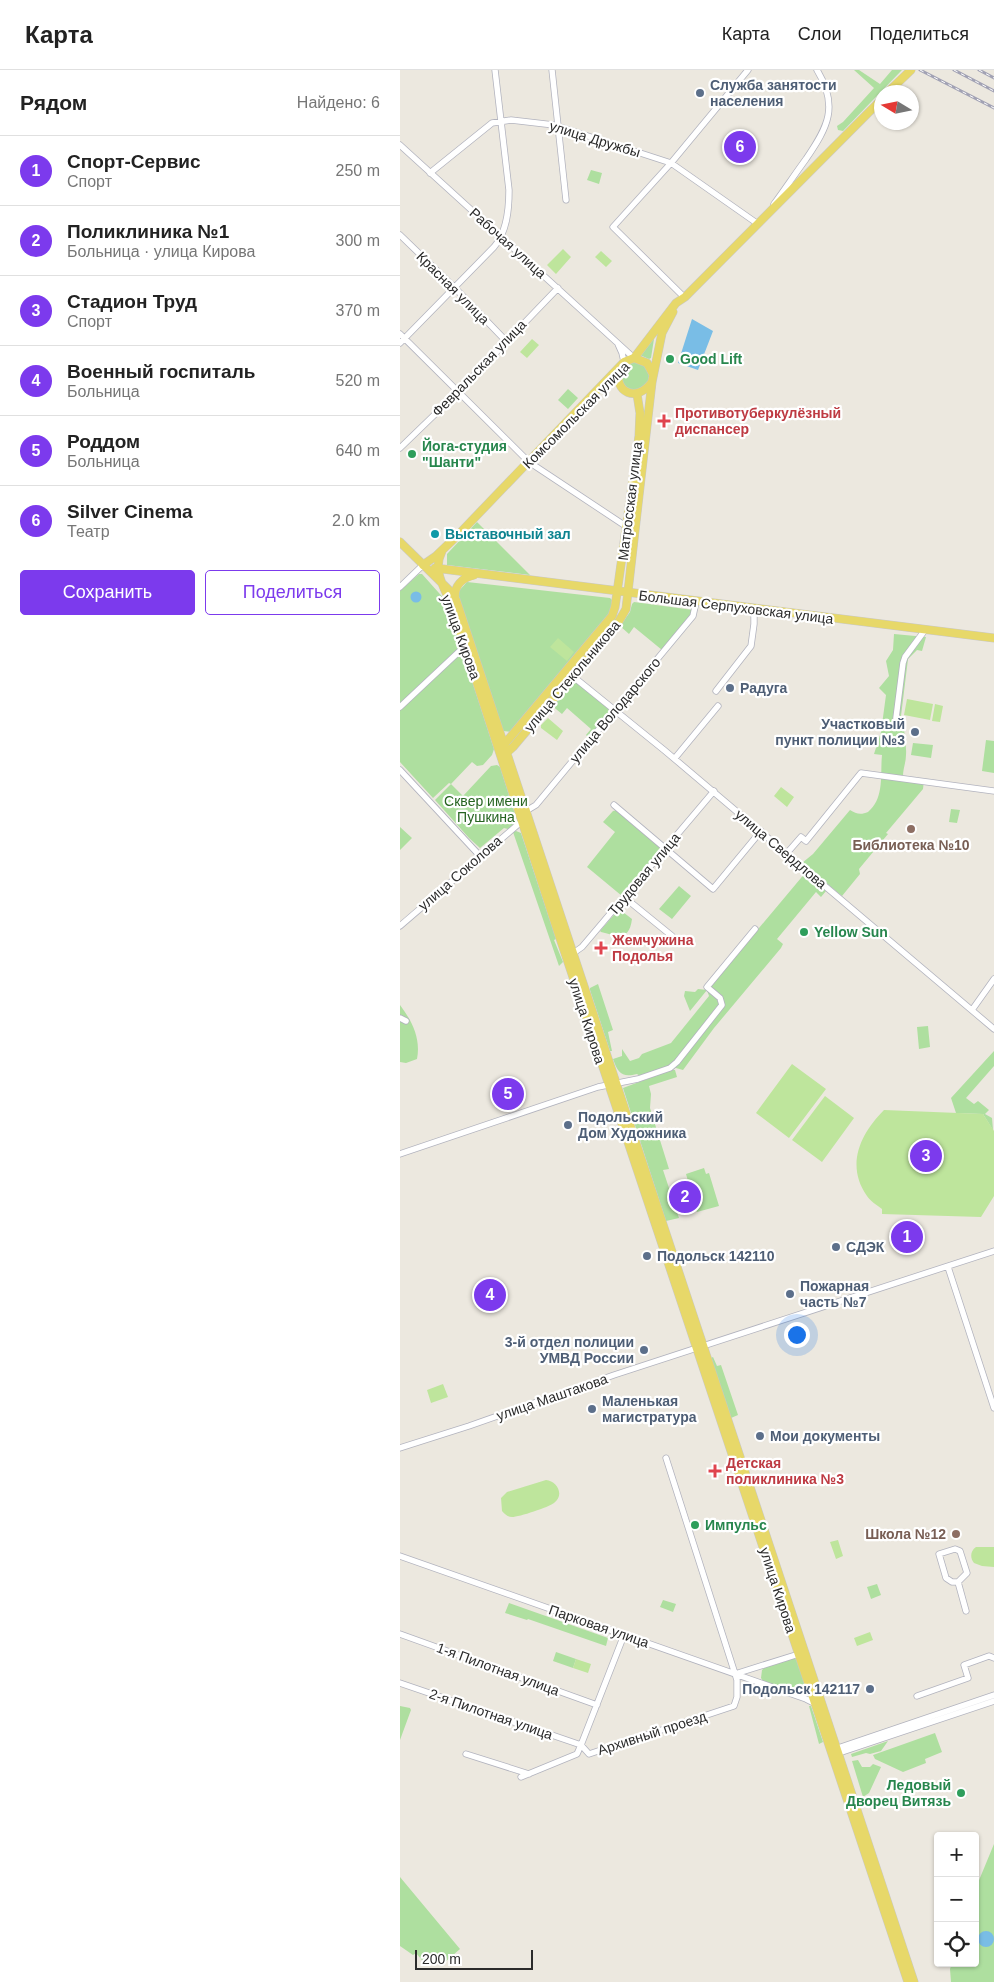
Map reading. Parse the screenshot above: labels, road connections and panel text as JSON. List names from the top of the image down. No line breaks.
{"streets":{"main road":["Комсомольская улица","Матросская улица","Большая Серпуховская улица","улица Кирова","улица Стекольникова"],"street":["улица Дружбы","Рабочая улица","Красная улица","Февральская улица","улица Володарского","улица Свердлова","улица Соколова","Трудовая улица","улица Маштакова","Парковая улица","1-я Пилотная улица","2-я Пилотная улица","Архивный проезд"]},"crossings":[["улица Дружбы","Рабочая улица"],["улица Дружбы","Комсомольская улица"],["Рабочая улица","Февральская улица"],["Рабочая улица","Комсомольская улица"],["Рабочая улица","Матросская улица"],["Красная улица","Февральская улица"],["Комсомольская улица","Матросская улица"],["Комсомольская улица","Большая Серпуховская улица"],["Матросская улица","Большая Серпуховская улица"],["Матросская улица","улица Стекольникова"],["Большая Серпуховская улица","улица Стекольникова"],["Большая Серпуховская улица","улица Володарского"],["улица Кирова","улица Стекольникова"],["улица Кирова","улица Володарского"],["улица Кирова","улица Соколова"],["улица Кирова","Трудовая улица"],["улица Кирова","улица Маштакова"],["улица Кирова","Парковая улица"],["улица Стекольникова","улица Свердлова"],["улица Володарского","улица Свердлова"],["улица Володарского","улица Соколова"],["улица Свердлова","Трудовая улица"],["Парковая улица","Архивный проезд"],["2-я Пилотная улица","Архивный проезд"]],"parks":["Сквер имени Пушкина"],"places":{"other":["Служба занятости населения","Good Lift","Йога-студия \"Шанти\"","Выставочный зал","Радуга","Участковый пункт полиции №3","Библиотека №10","Yellow Sun","Подольский Дом Художника","СДЭК","Подольск 142110","Пожарная часть №7","3-й отдел полиции УМВД России","Маленькая магистратура","Мои документы","Импульс","Школа №12","Подольск 142117","Ледовый Дворец Витязь"],"health":["Противотуберкулёзный диспансер","Жемчужина Подолья","Детская поликлиника №3"]},"scale_bar":"200 m","north":"left","page":{"header":"Карта","nav":["Карта","Слои","Поделиться"],"heading":["Рядом","Найдено: 6"],"pins":["6","5","3","2","1","4"],"list":[{"mark":"1","name":"Спорт-Сервис","note":"Спорт","value":"250 m"},{"mark":"2","name":"Поликлиника №1","note":"Больница · улица Кирова","value":"300 m"},{"mark":"3","name":"Стадион Труд","note":"Спорт","value":"370 m"},{"mark":"4","name":"Военный госпиталь","note":"Больница","value":"520 m"},{"mark":"5","name":"Роддом","note":"Больница","value":"640 m"},{"mark":"6","name":"Silver Cinema","note":"Театр","value":"2.0 km"}],"buttons":["Сохранить","Поделиться"],"map_buttons":["+","−"],"scale":"200 m"}}
